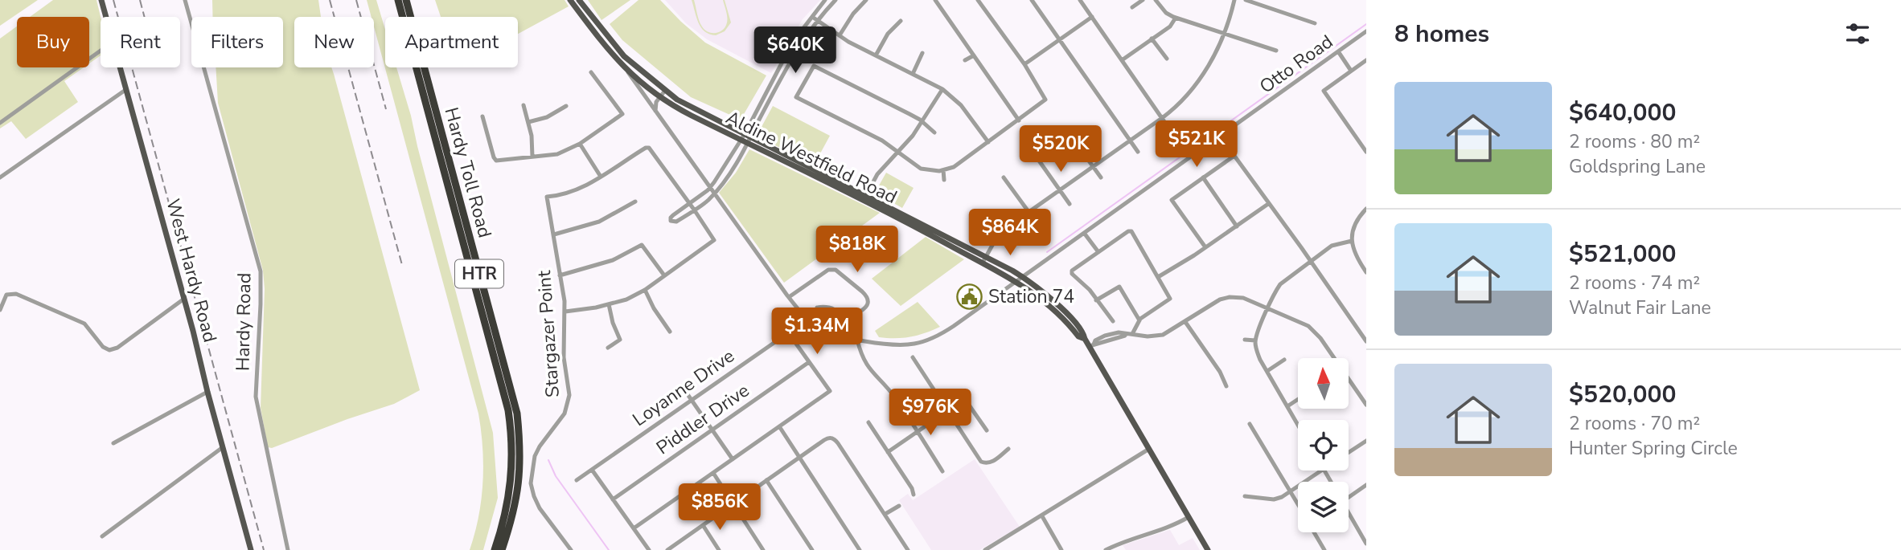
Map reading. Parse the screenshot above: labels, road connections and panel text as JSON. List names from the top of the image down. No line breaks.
{"streets":{"highway":["Hardy Toll Road","HTR"],"main road":["Aldine Westfield Road","West Hardy Road"],"street":["Otto Road","Hardy Road","Stargazer Point","Loyanne Drive","Piddler Drive"]},"crossings":[["Otto Road","Aldine Westfield Road"],["Otto Road","Loyanne Drive"]],"places":{"public building":["Station 74"]},"north":"top","page":{"heading":"8 homes","chip":["Buy","Rent","Filters","New","Apartment"],"price":["$640K","$521K","$520K","$864K","$818K","$1.34M","$976K","$856K"],"list":[{"name":"$640,000","note":"2 rooms · 80 m² · Goldspring Lane"},{"name":"$521,000","note":"2 rooms · 74 m² · Walnut Fair Lane"},{"name":"$520,000","note":"2 rooms · 70 m² · Hunter Spring Circle"}]}}
